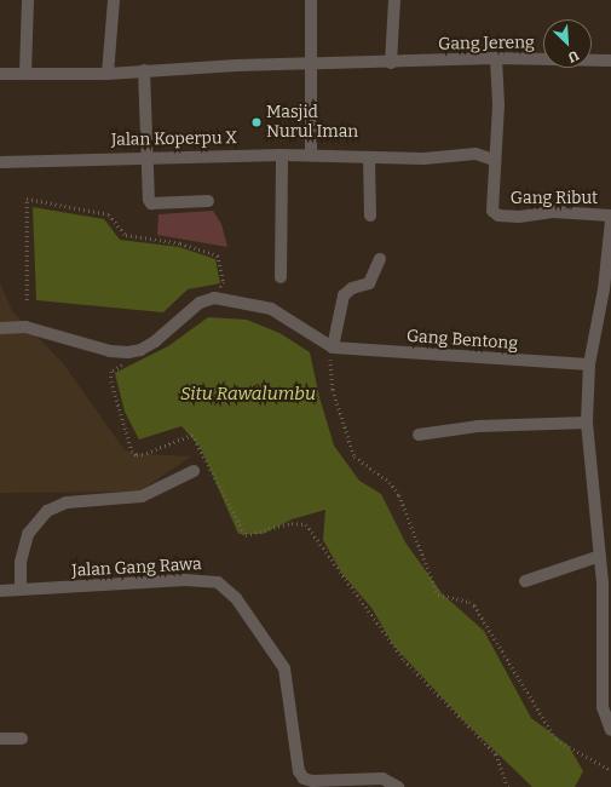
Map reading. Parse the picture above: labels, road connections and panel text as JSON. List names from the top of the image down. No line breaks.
{"streets":{"street":["Gang Jereng","Jalan Koperpu X","Gang Ribut","Gang Bentong","Jalan Gang Rawa"]},"crossings":[["Jalan Koperpu X","Gang Ribut"]],"water":["Situ Rawalumbu"],"places":["Masjid Nurul Iman"],"north":"bottom right"}
